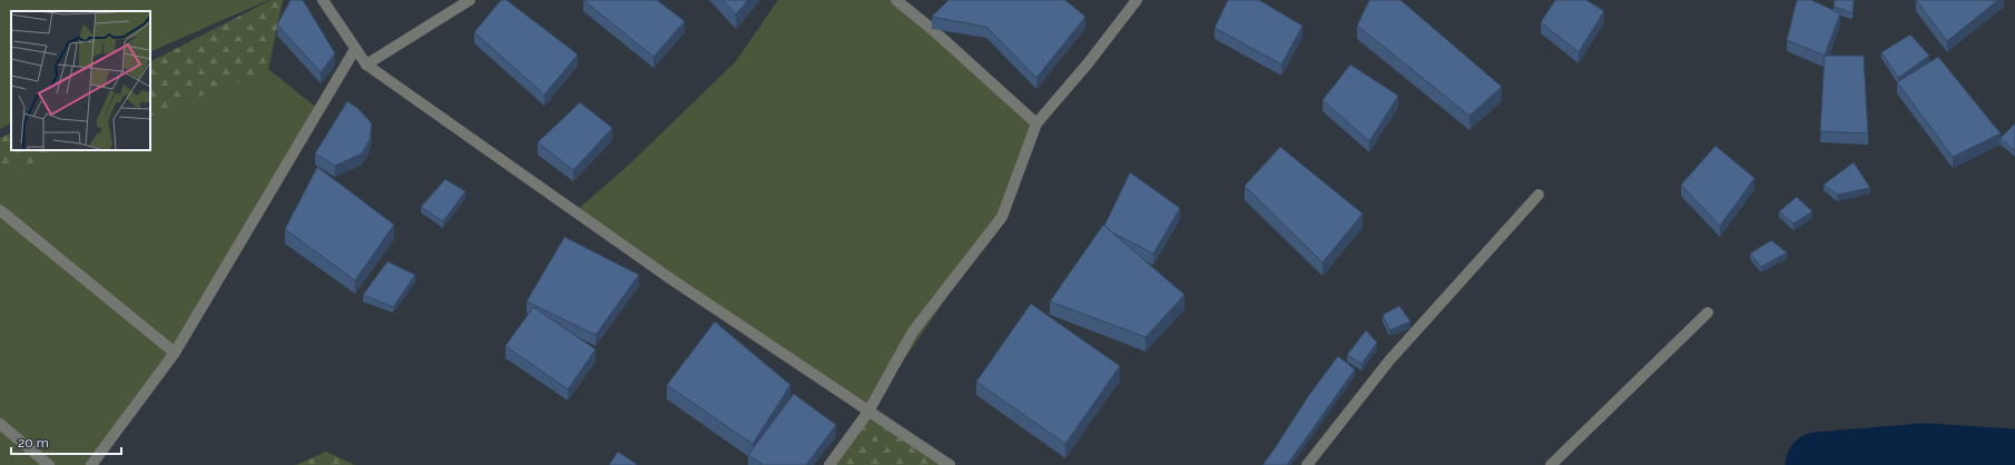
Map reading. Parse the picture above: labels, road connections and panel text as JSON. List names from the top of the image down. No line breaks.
{"scale_bar":"20 m"}
